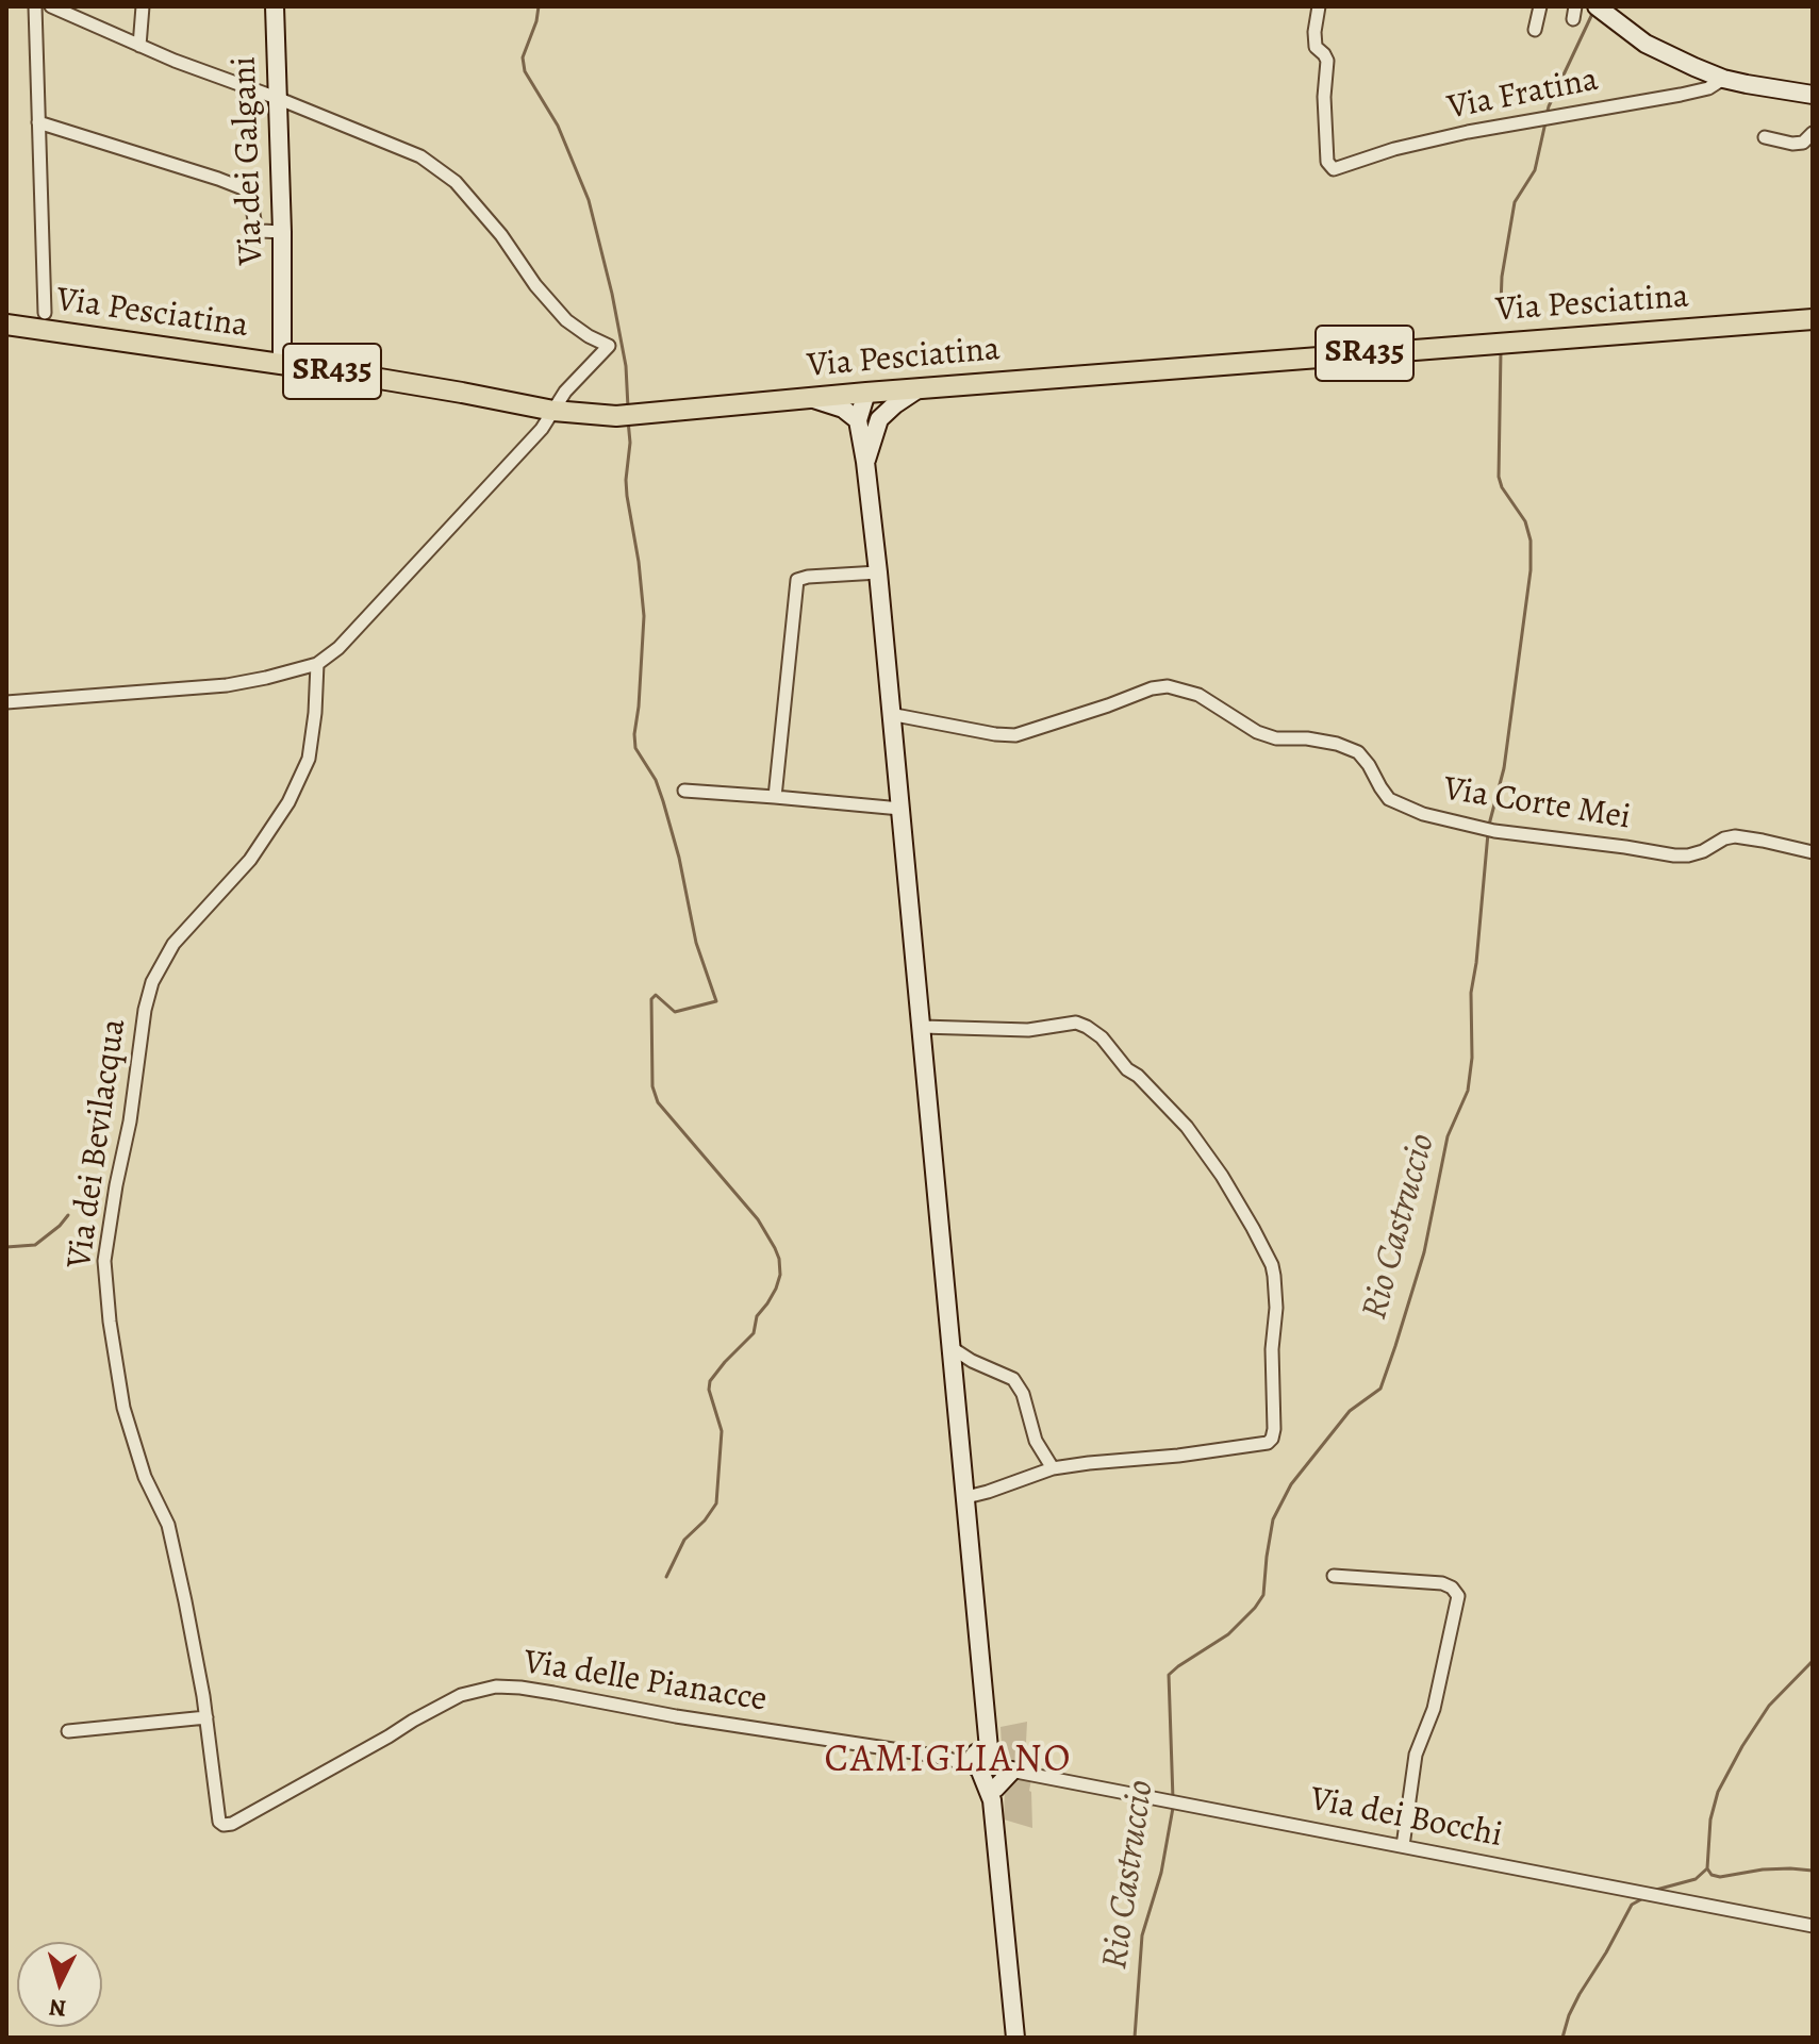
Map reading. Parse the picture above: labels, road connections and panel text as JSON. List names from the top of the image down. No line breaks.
{"streets":{"main road":["Via Pesciatina","SR435"],"street":["Via Fratina","Via dei Galgani","Via Corte Mei","Via dei Bevilacqua","Via delle Pianacce","Via dei Bocchi"]},"crossings":[["Via dei Galgani","Via Pesciatina"],["Via dei Bevilacqua","Via delle Pianacce"],["Via delle Pianacce","Via dei Bocchi"]],"districts":["CAMIGLIANO"],"water":["Rio Castruccio"],"north":"bottom"}
